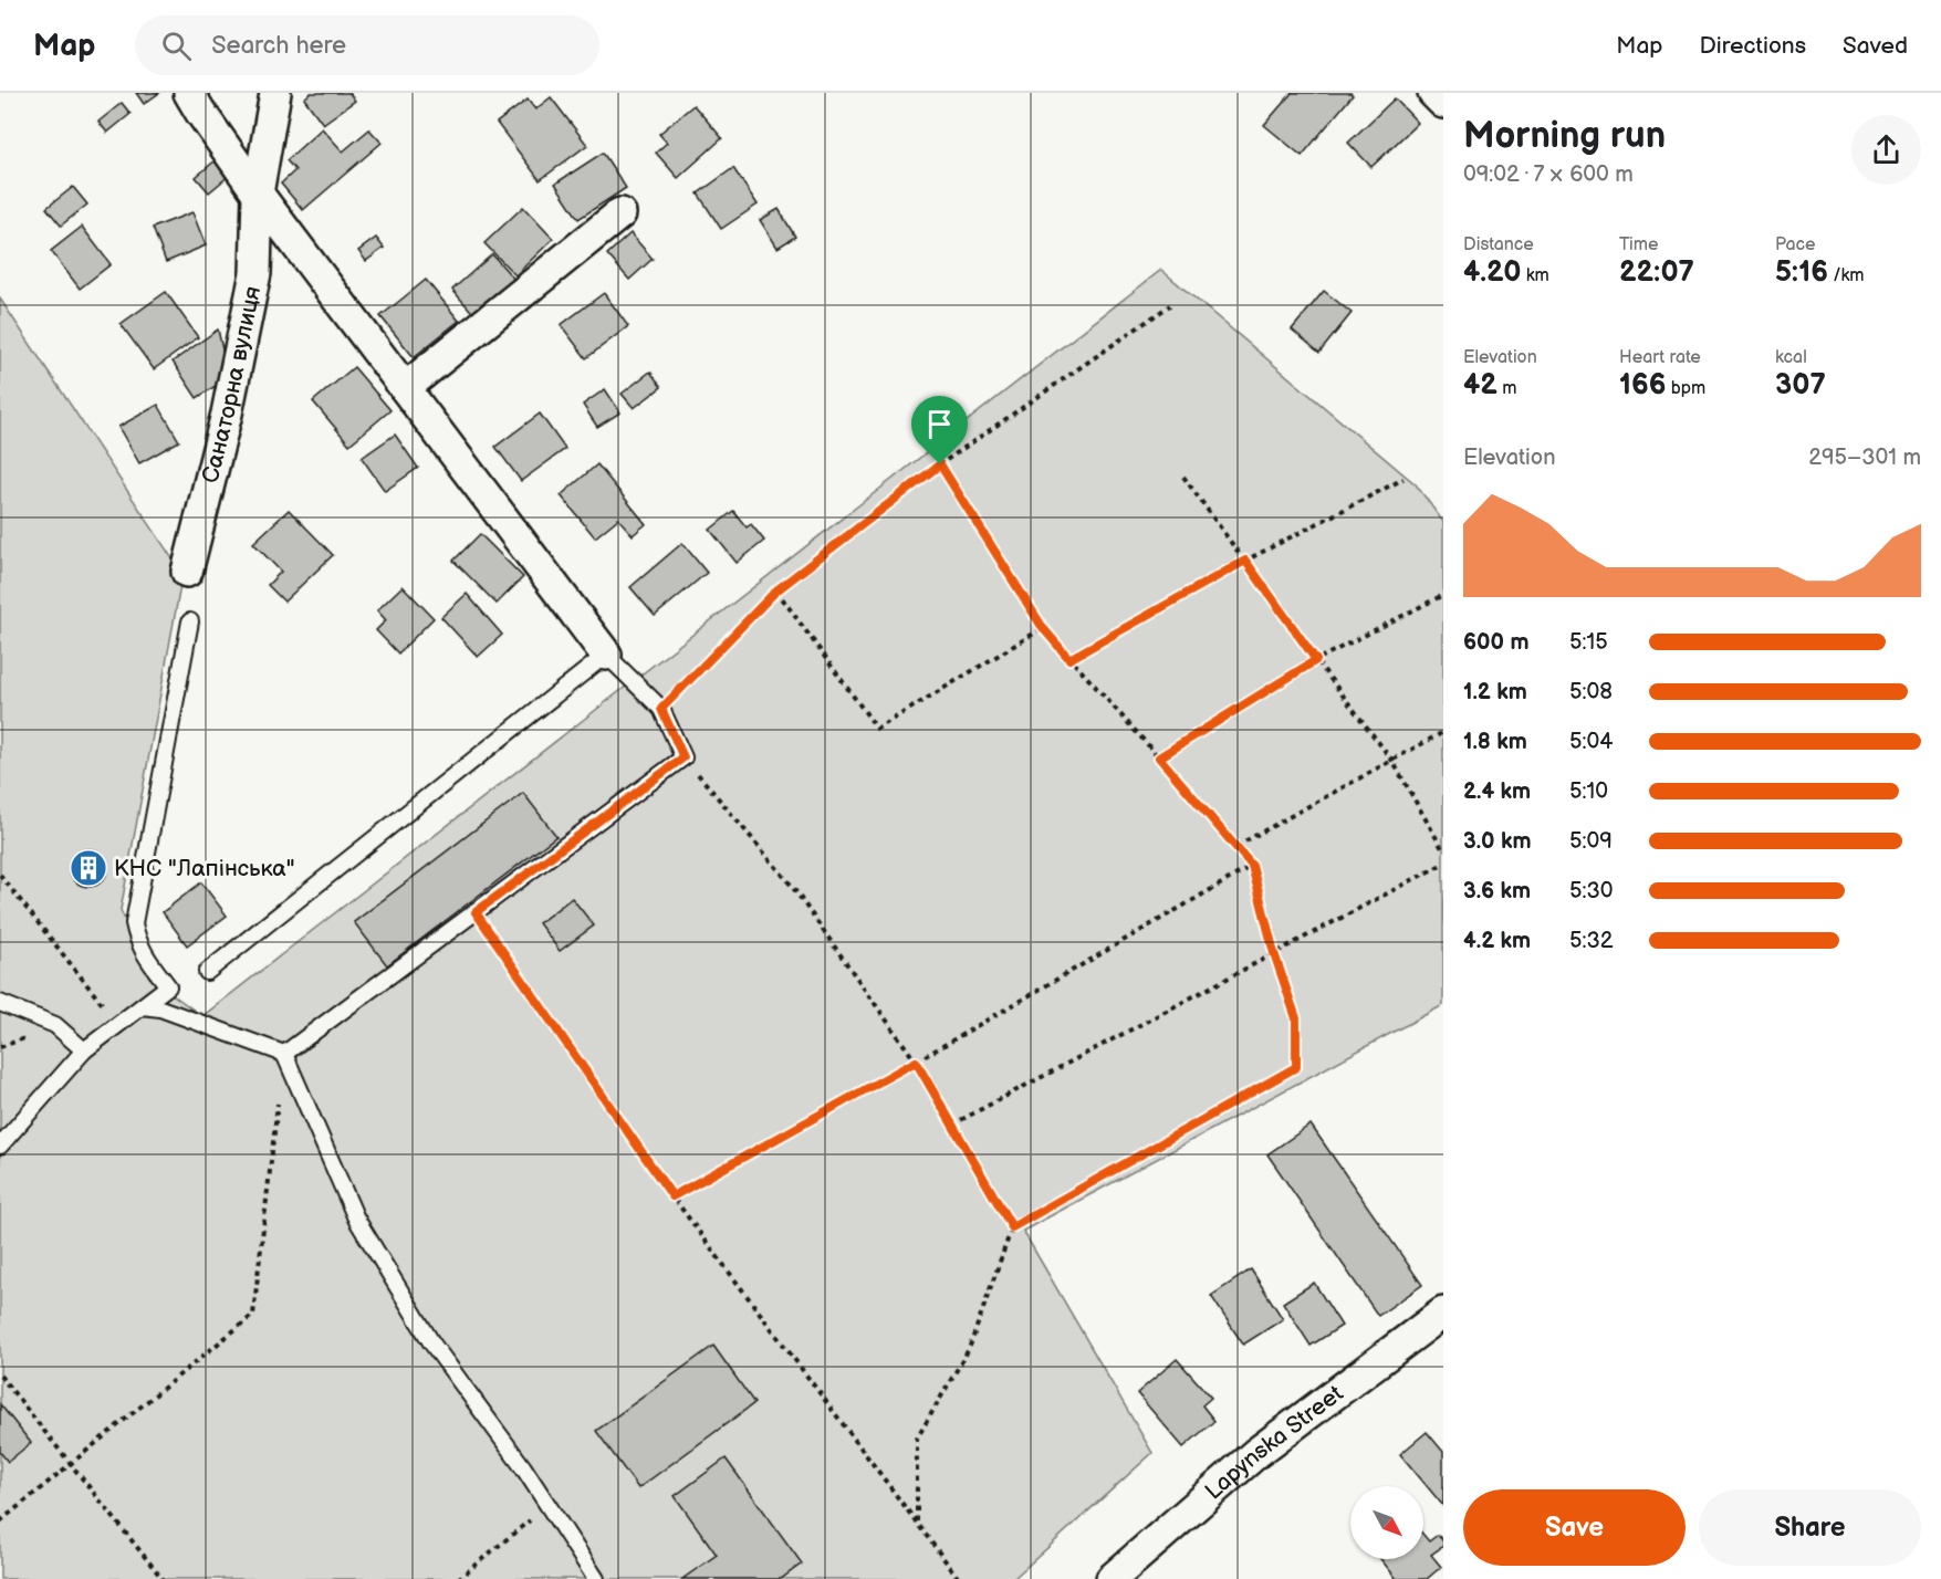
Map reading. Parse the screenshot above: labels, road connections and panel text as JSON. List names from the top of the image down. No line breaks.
{"streets":{"street":["Санаторна вулиця","Lapynska Street"]},"places":{"building":["КНС \"Лапінська\""]},"north":"bottom right","page":{"header":"Map","search":"Search here","nav":["Map","Directions","Saved"],"heading":["Morning run","09:02 · 7 × 600 m"],"stats":[["Distance","4.20 km"],["Time","22:07"],["Pace","5:16 /km"],["Elevation","42 m"],["Heart rate","166 bpm"],["kcal","307"]],"chart":["Elevation","295–301 m"],"list":[{"name":"600 m","note":"5:15"},{"name":"1.2 km","note":"5:08"},{"name":"1.8 km","note":"5:04"},{"name":"2.4 km","note":"5:10"},{"name":"3.0 km","note":"5:09"},{"name":"3.6 km","note":"5:30"},{"name":"4.2 km","note":"5:32"}],"buttons":["Save","Share"]}}
